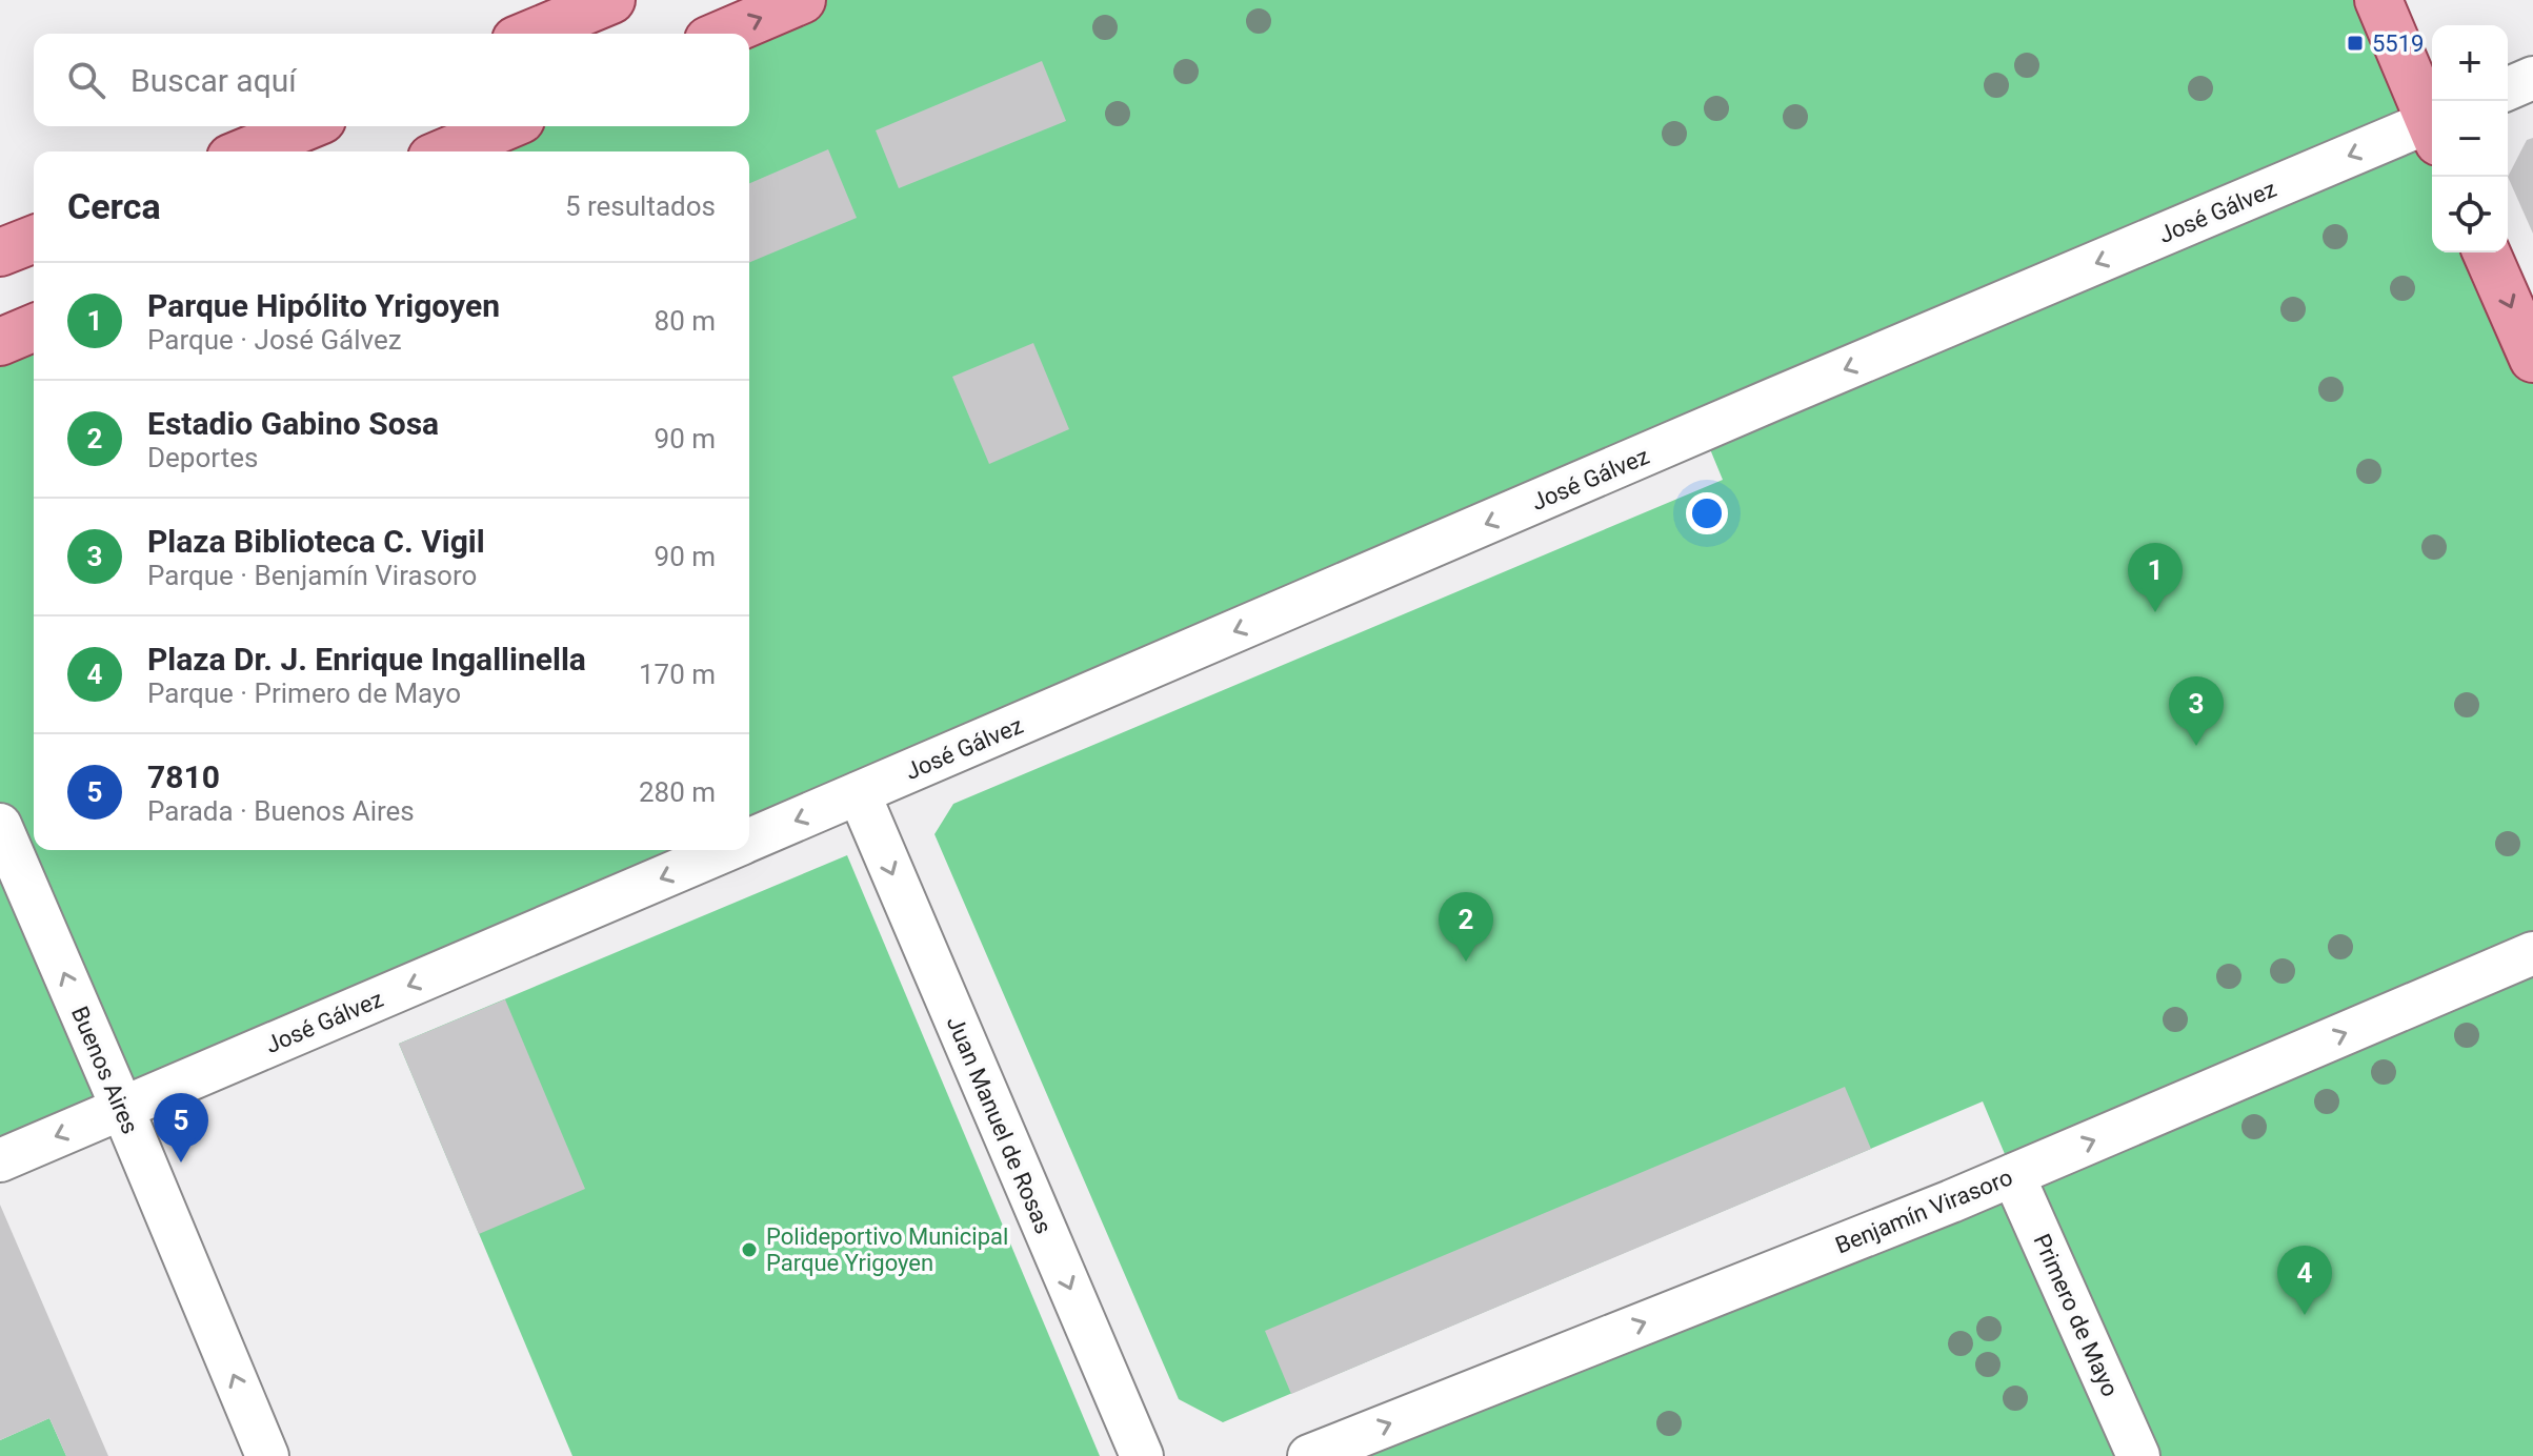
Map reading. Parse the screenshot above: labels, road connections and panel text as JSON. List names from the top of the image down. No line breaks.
{"streets":{"street":["José Gálvez","Buenos Aires","Juan Manuel de Rosas","Benjamín Virasoro","Primero de Mayo"]},"crossings":[["José Gálvez","Buenos Aires"],["José Gálvez","Juan Manuel de Rosas"],["Benjamín Virasoro","Primero de Mayo"]],"one_way":["José Gálvez","Buenos Aires","Juan Manuel de Rosas","Benjamín Virasoro"],"places":{"transit":["5519"],"other":["Polideportivo Municipal Parque Yrigoyen"]},"page":{"map_buttons":["+","−"],"search":"Buscar aquí","heading":["Cerca","5 resultados"],"list":[{"mark":"1","name":"Parque Hipólito Yrigoyen","note":"Parque · José Gálvez","value":"80 m"},{"mark":"2","name":"Estadio Gabino Sosa","note":"Deportes","value":"90 m"},{"mark":"3","name":"Plaza Biblioteca C. Vigil","note":"Parque · Benjamín Virasoro","value":"90 m"},{"mark":"4","name":"Plaza Dr. J. Enrique Ingallinella","note":"Parque · Primero de Mayo","value":"170 m"},{"mark":"5","name":"7810","note":"Parada · Buenos Aires","value":"280 m"}],"pins":["1","3","2","5","4"]}}
